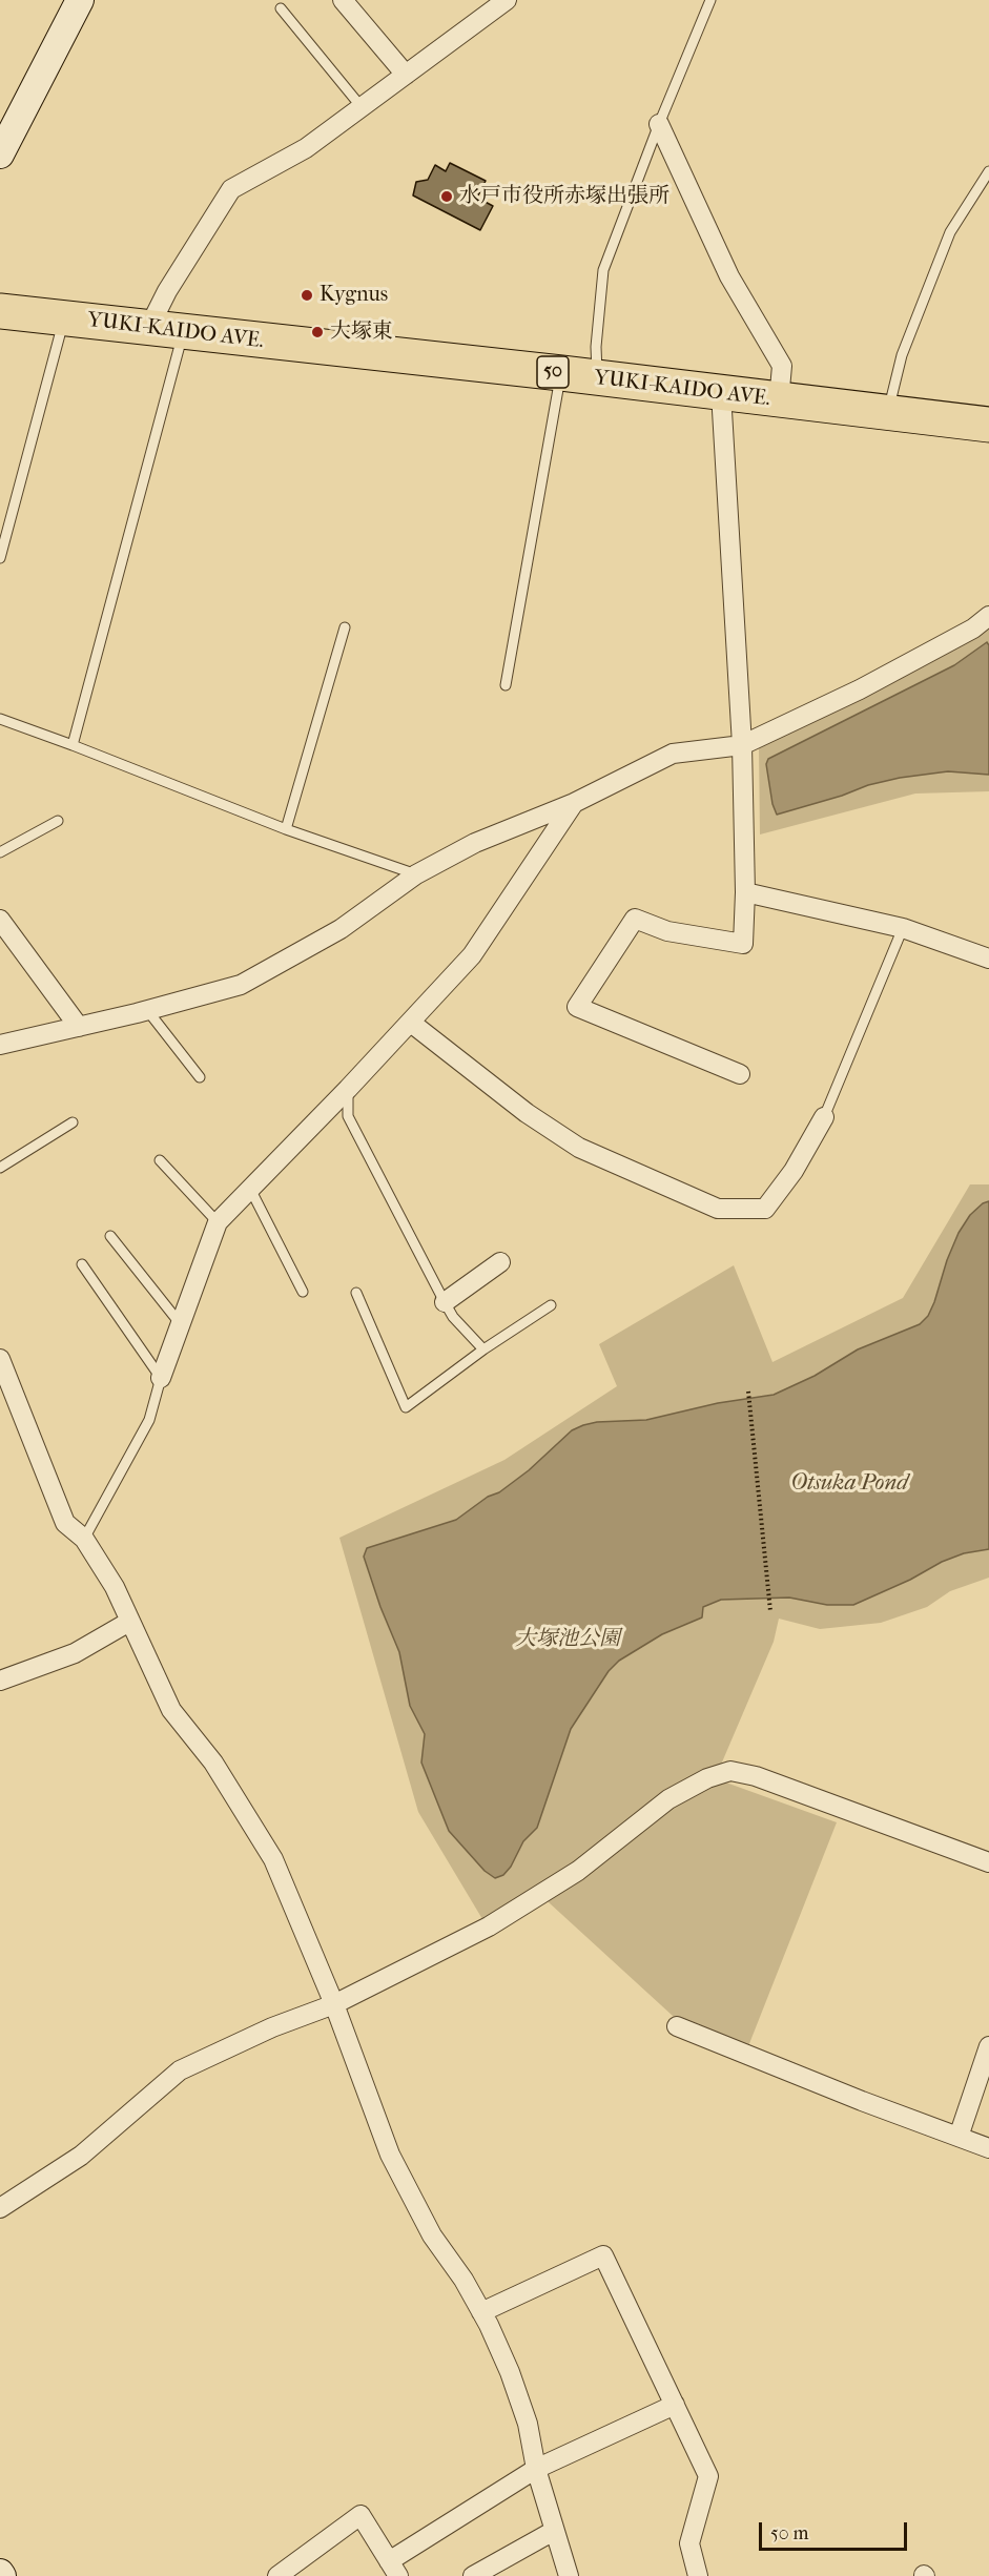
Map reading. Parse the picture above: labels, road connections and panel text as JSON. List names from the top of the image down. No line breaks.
{"streets":{"highway":["YUKI-KAIDO AVE.","50"]},"water":["Otsuka Pond"],"parks":["大塚池公園"],"places":["水戸市役所赤塚出張所","Kygnus","大塚東"],"scale_bar":"50 m"}
